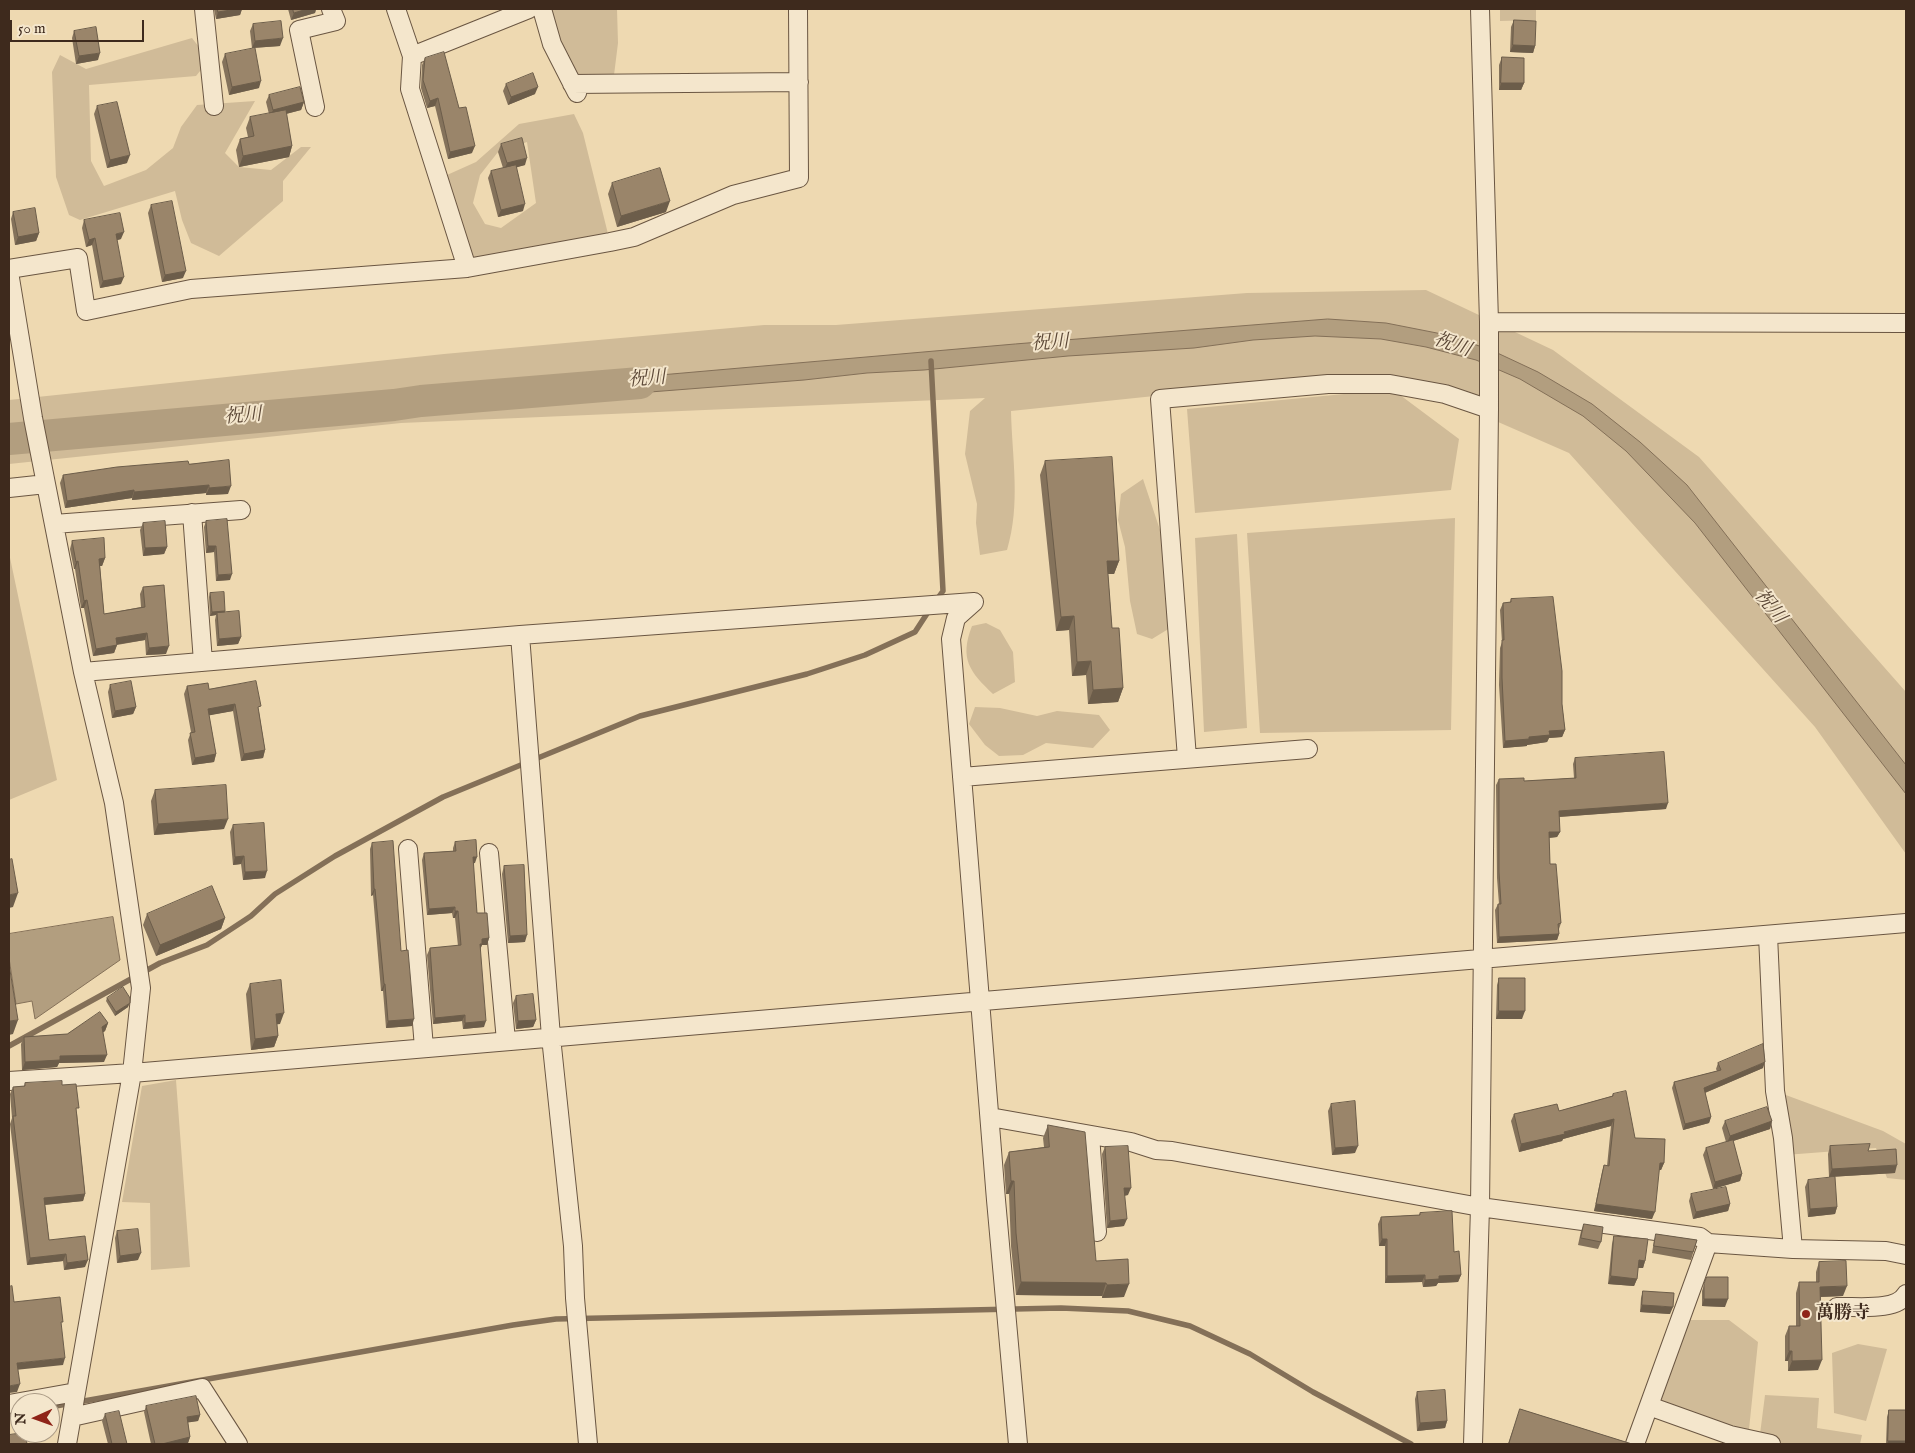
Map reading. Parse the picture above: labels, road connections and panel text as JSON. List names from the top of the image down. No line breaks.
{"water":["祝川"],"places":["萬勝寺"],"scale_bar":"50 m","north":"left"}
